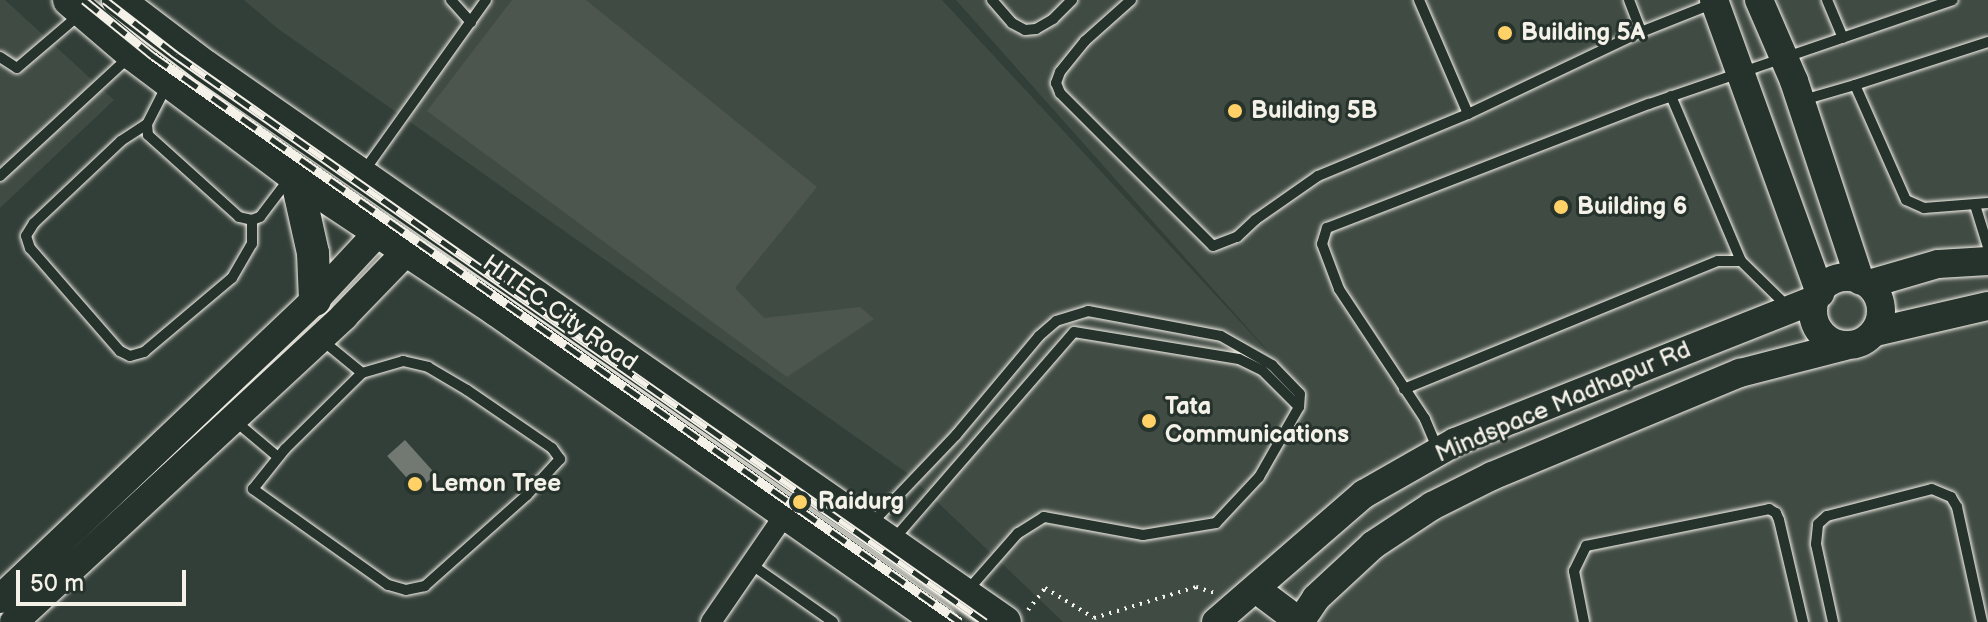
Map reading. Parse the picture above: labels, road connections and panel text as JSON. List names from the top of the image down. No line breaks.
{"streets":{"main road":["HITEC City Road"],"street":["Mindspace Madhapur Rd"]},"places":["Building 5A","Building 5B","Building 6","Tata Communications","Lemon Tree","Raidurg"],"scale_bar":"50 m"}
